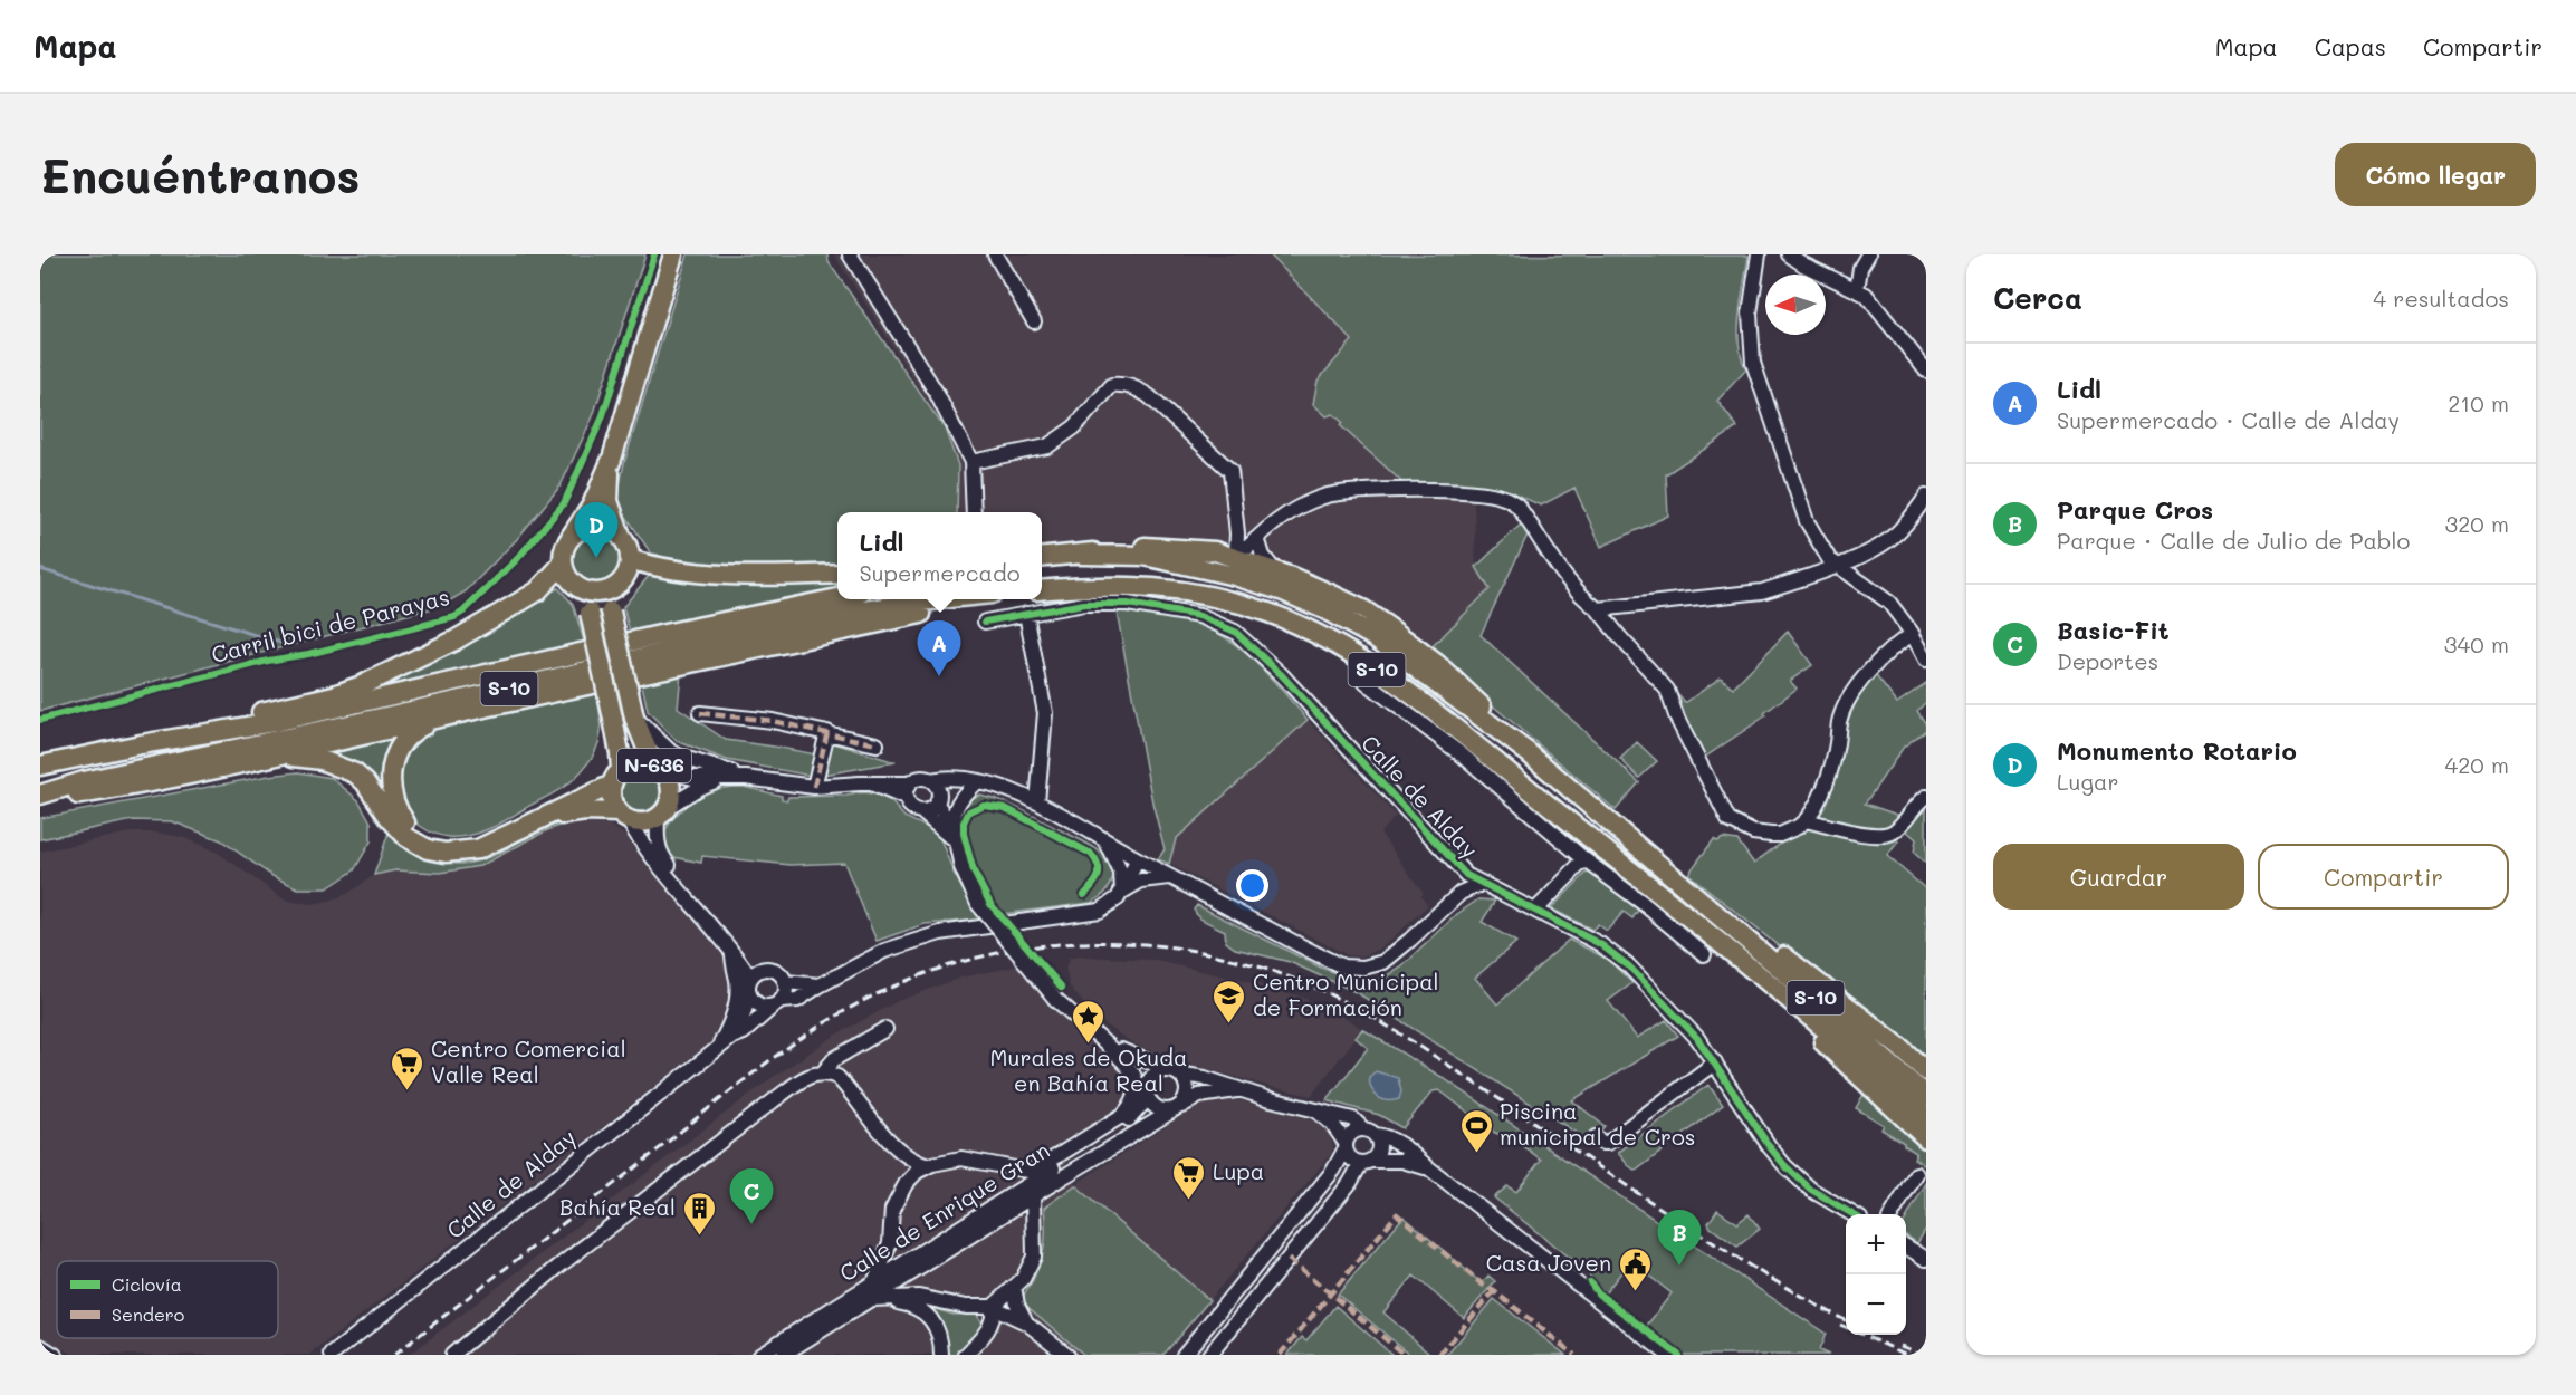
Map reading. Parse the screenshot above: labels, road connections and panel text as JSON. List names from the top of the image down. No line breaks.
{"streets":{"highway":["S-10","N-636"],"street":["Calle de Alday","Calle de Enrique Gran"],"cycle path":["Carril bici de Parayas"]},"places":{"school or university":["Centro Municipal de Formación"],"place":["Murales de Okuda en Bahía Real"],"supermarket":["Centro Comercial Valle Real","Lupa"],"sports":["Piscina municipal de Cros"],"building":["Bahía Real"],"public building":["Casa Joven"]},"legend":["Ciclovía","Sendero"],"north":"left","page":{"header":"Mapa","nav":["Mapa","Capas","Compartir"],"buttons":["Cómo llegar",["Guardar","Compartir"]],"title":"Encuéntranos","heading":["Cerca","4 resultados"],"list":[{"mark":"A","name":"Lidl","note":"Supermercado · Calle de Alday","value":"210 m"},{"mark":"B","name":"Parque Cros","note":"Parque · Calle de Julio de Pablo","value":"320 m"},{"mark":"C","name":"Basic-Fit","note":"Deportes","value":"340 m"},{"mark":"D","name":"Monumento Rotario","note":"Lugar","value":"420 m"}],"pins":["D","A","C","B"],"popup":["Lidl","Supermercado"],"map_buttons":["+","−"]}}
